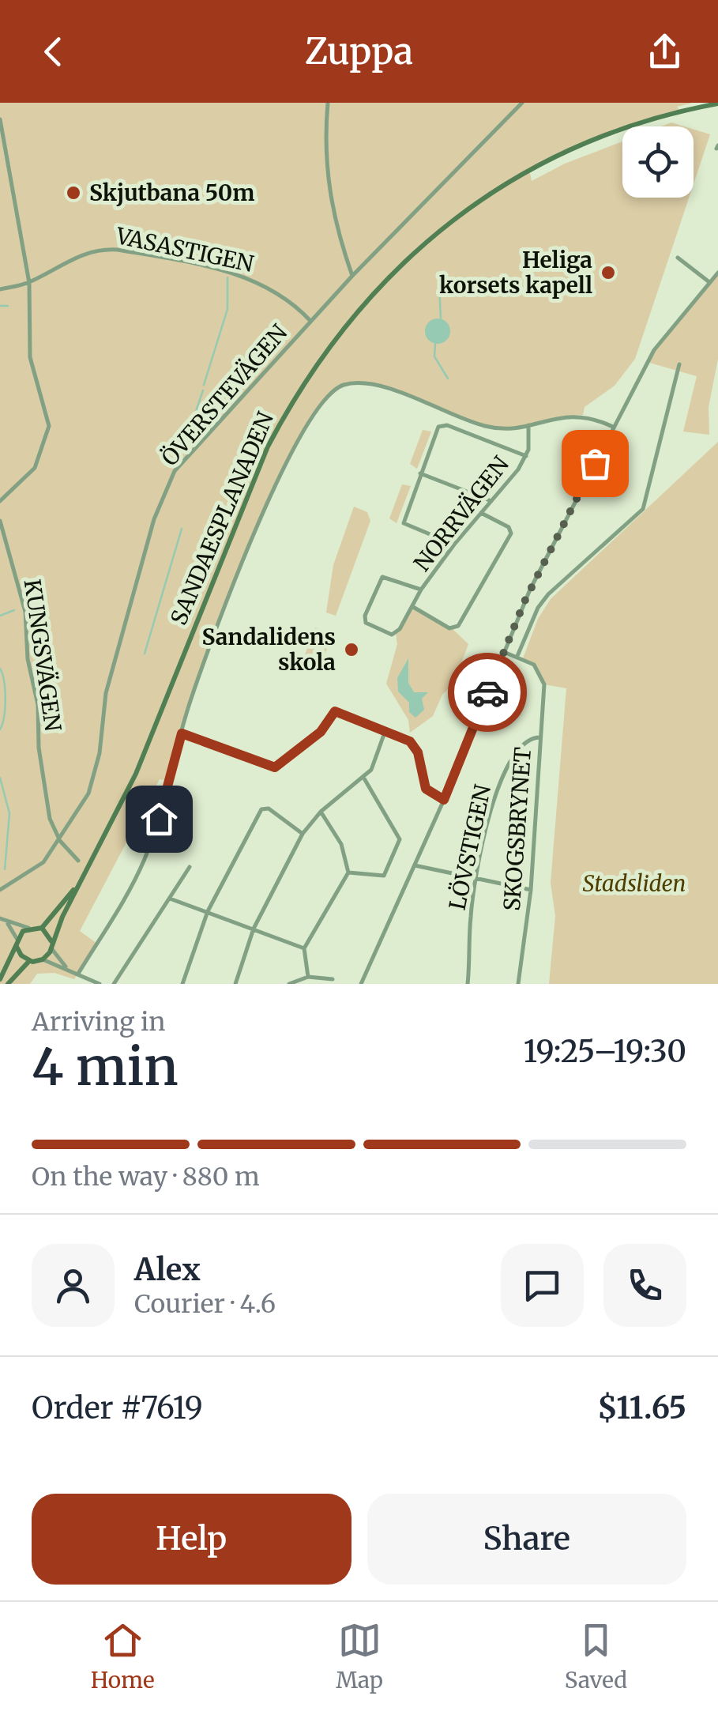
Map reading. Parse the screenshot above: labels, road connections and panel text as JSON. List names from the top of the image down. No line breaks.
{"streets":{"main road":["SANDAESPLANADEN"],"street":["VASASTIGEN","ÖVERSTEVÄGEN","NORRVÄGEN","KUNGSVÄGEN","SKOGSBRYNET","LÖVSTIGEN"]},"crossings":[["VASASTIGEN","ÖVERSTEVÄGEN"],["ÖVERSTEVÄGEN","KUNGSVÄGEN"],["SKOGSBRYNET","LÖVSTIGEN"]],"parks":["Stadsliden"],"places":["Skjutbana 50m","Heliga korsets kapell","Sandalidens skola"],"page":{"header":"Zuppa","heading":["4 min","Arriving in","19:25–19:30"],"panel":["Alex","Courier · 4.6","Order #7619","$11.65"],"bar":"On the way · 880 m","buttons":["Help","Share"],"tabs":["Home","Map","Saved"]}}
